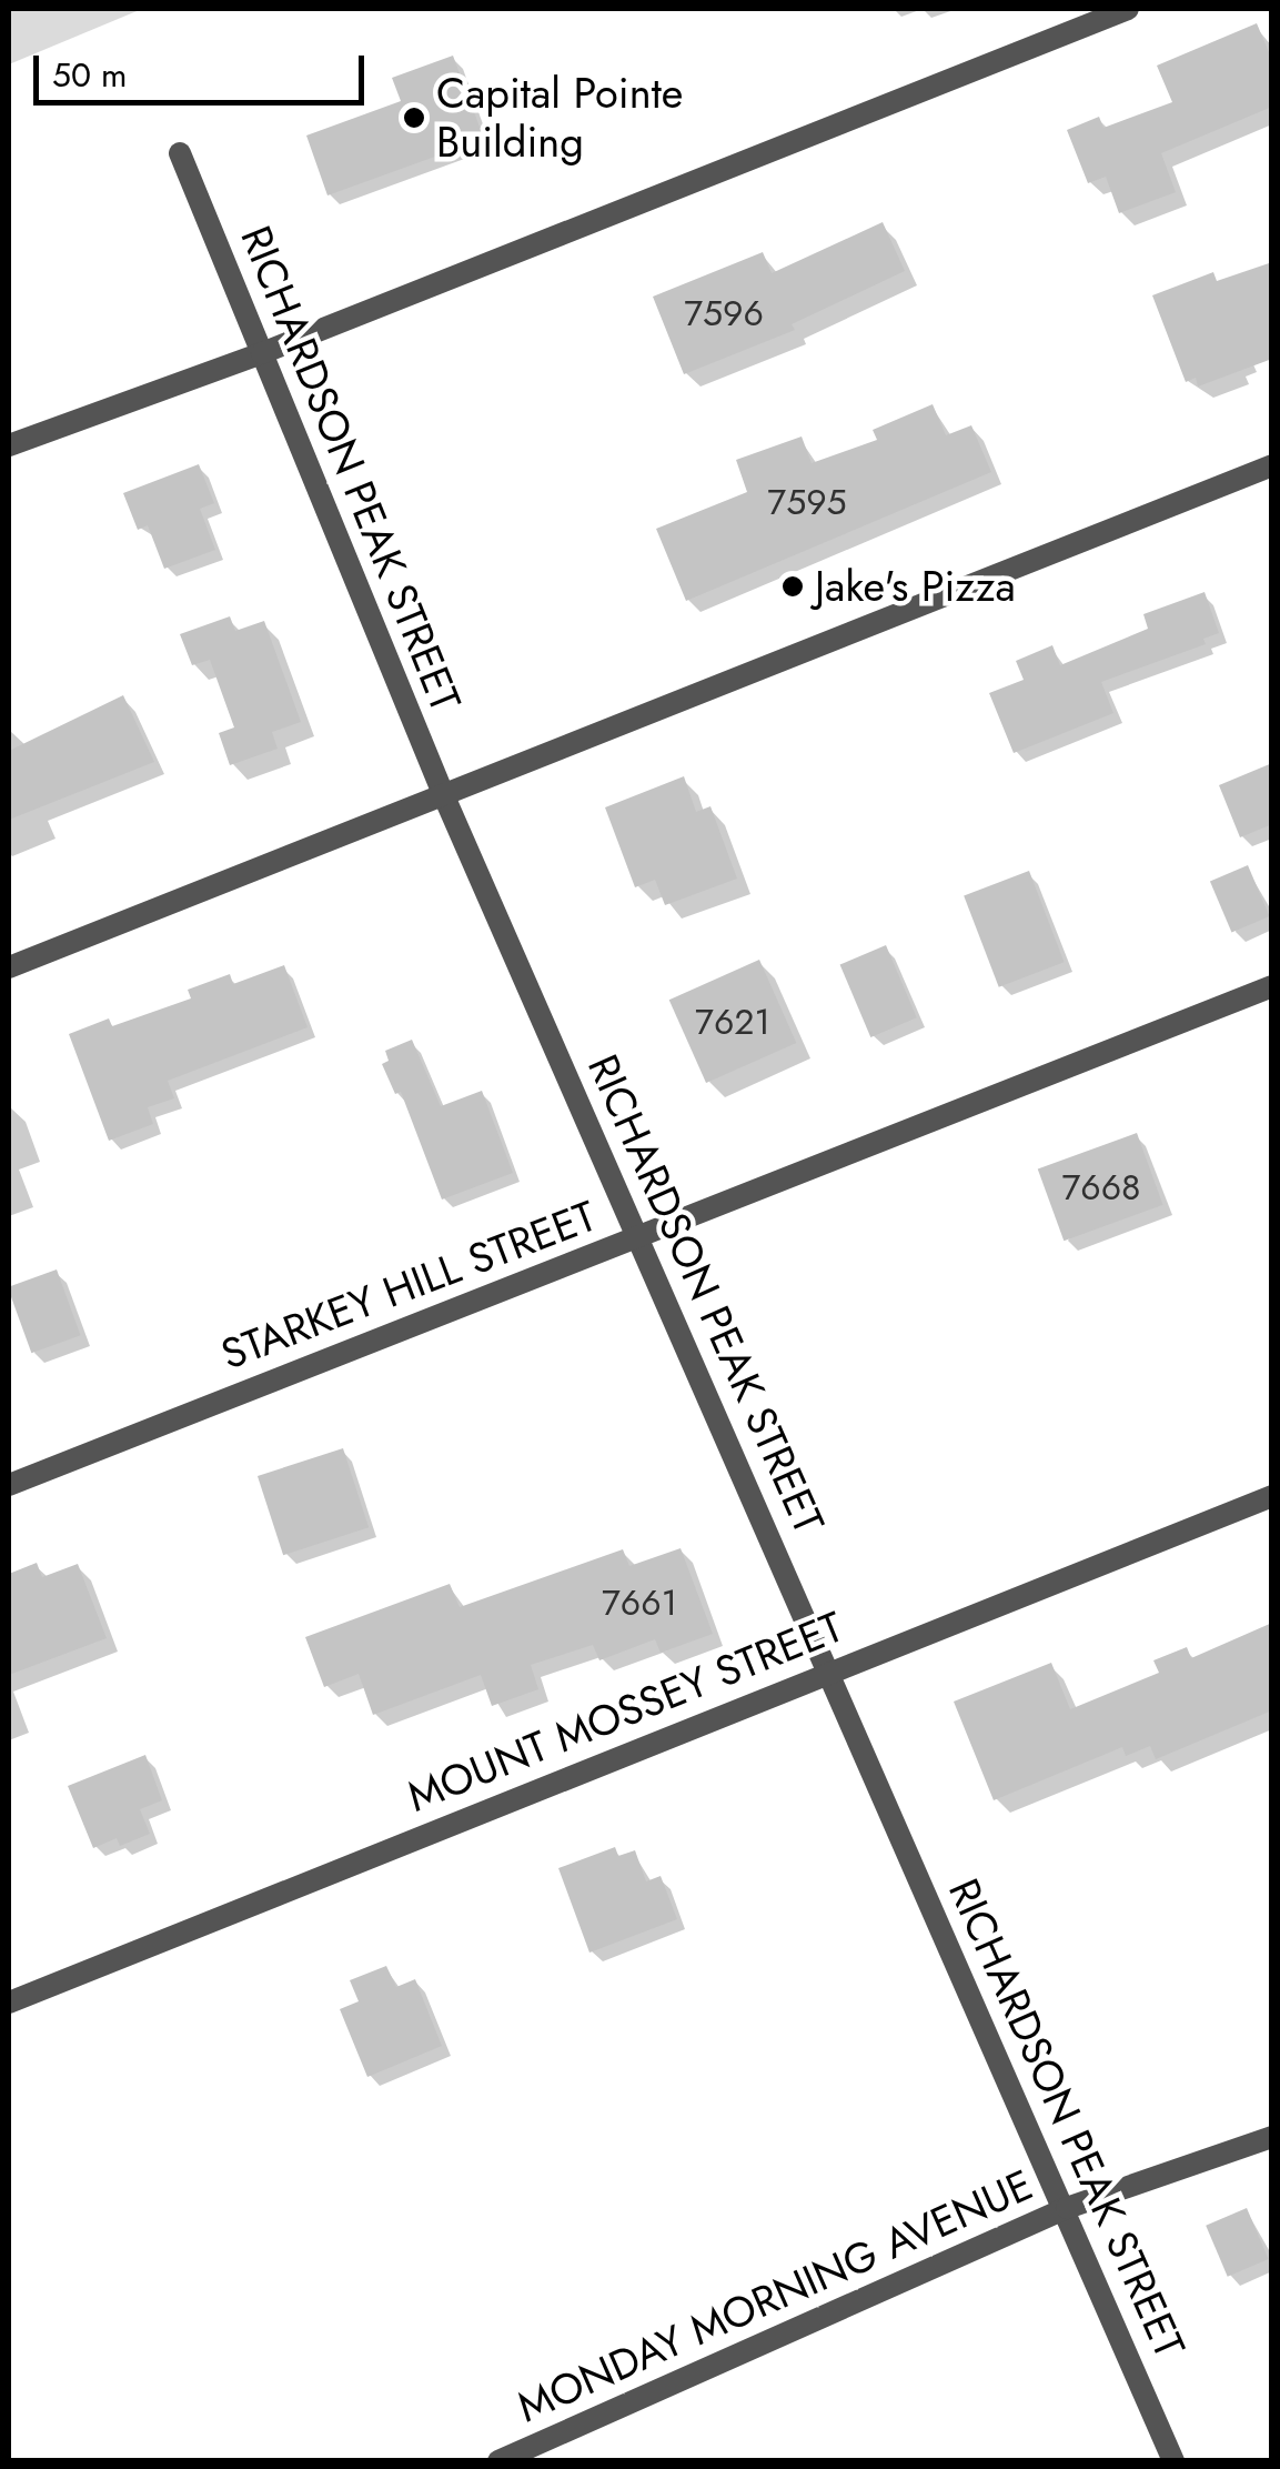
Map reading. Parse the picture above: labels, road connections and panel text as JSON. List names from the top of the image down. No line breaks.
{"streets":{"street":["RICHARDSON PEAK STREET","STARKEY HILL STREET","MOUNT MOSSEY STREET","MONDAY MORNING AVENUE"]},"crossings":[["RICHARDSON PEAK STREET","STARKEY HILL STREET"],["RICHARDSON PEAK STREET","MOUNT MOSSEY STREET"],["RICHARDSON PEAK STREET","MONDAY MORNING AVENUE"]],"places":["Capital Pointe Building","Jake's Pizza"],"house_numbers":["7596","7595","7621","7668","7661"],"scale_bar":"50 m"}
